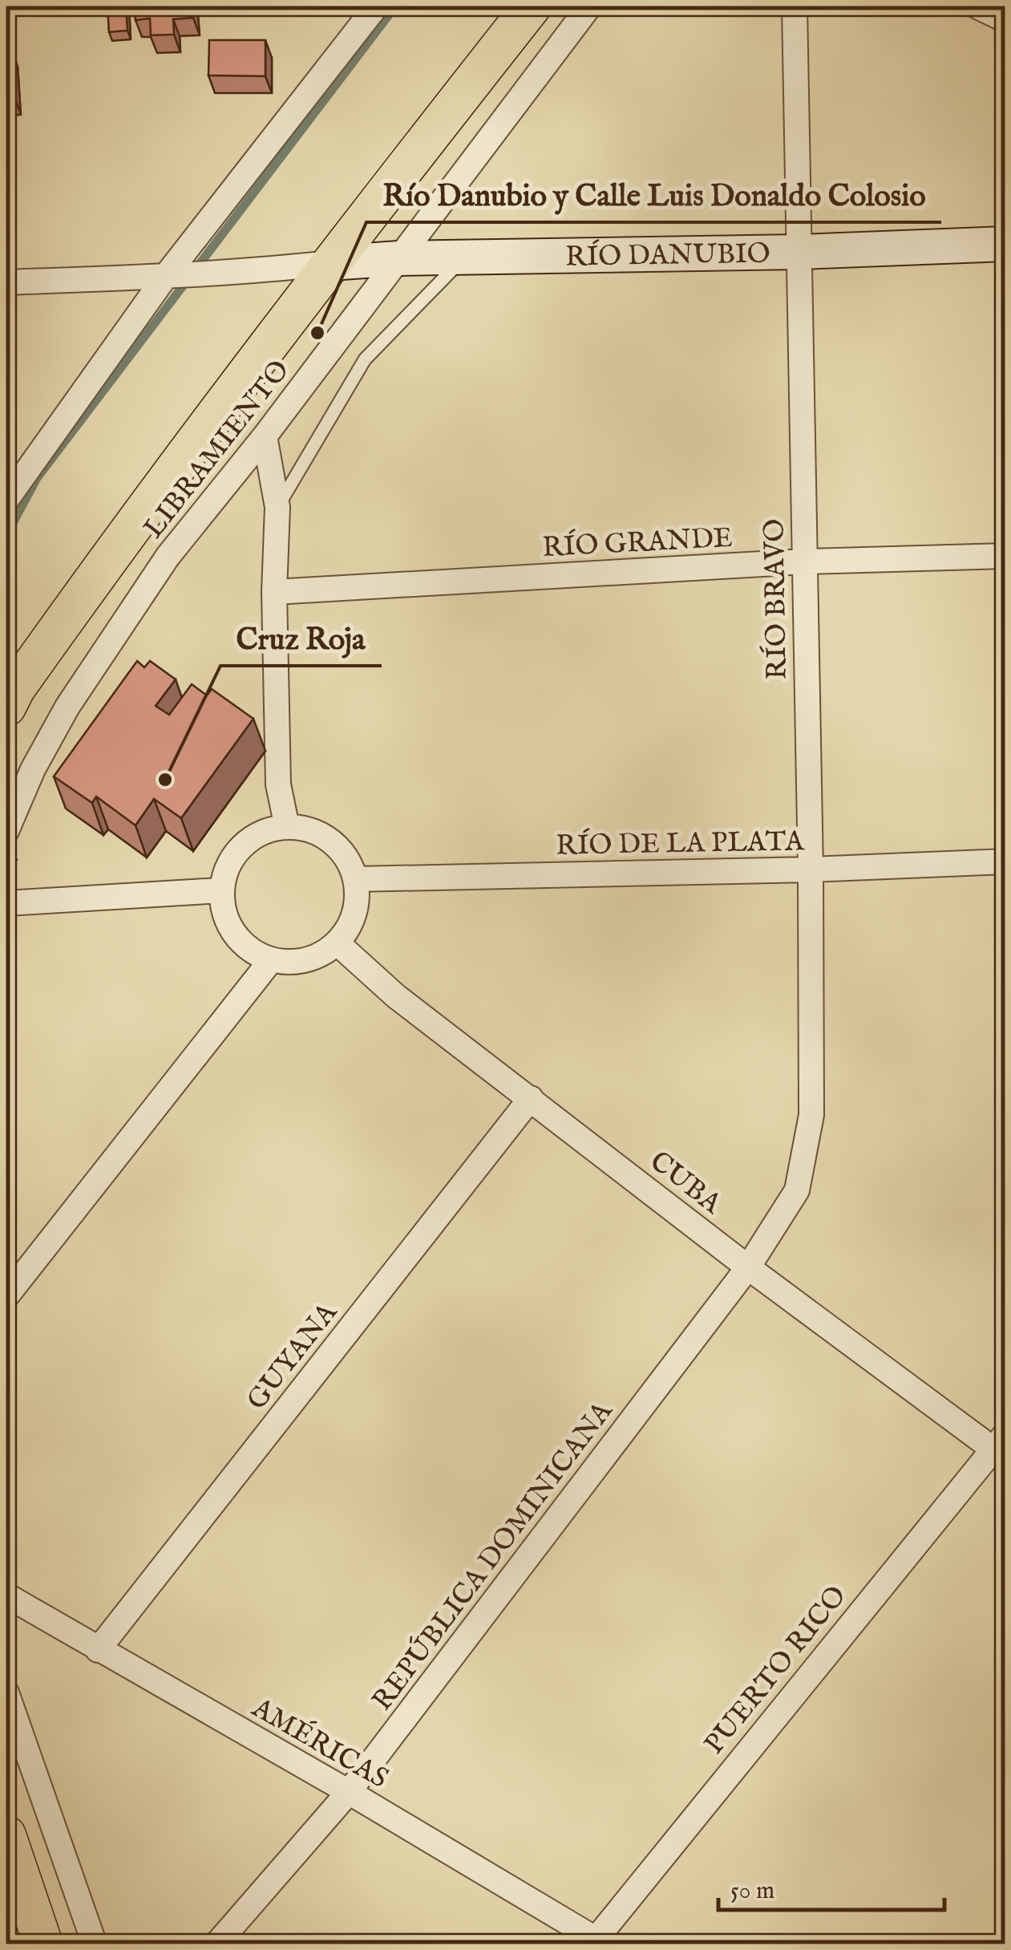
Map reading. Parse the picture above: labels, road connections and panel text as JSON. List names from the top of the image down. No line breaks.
{"streets":{"street":["RÍO DANUBIO","LIBRAMIENTO","RÍO GRANDE","RÍO BRAVO","RÍO DE LA PLATA","CUBA","GUYANA","REPÚBLICA DOMINICANA","PUERTO RICO","AMÉRICAS"]},"crossings":[["RÍO DANUBIO","LIBRAMIENTO"],["RÍO DANUBIO","RÍO BRAVO"],["RÍO GRANDE","RÍO BRAVO"],["RÍO BRAVO","RÍO DE LA PLATA"],["RÍO BRAVO","REPÚBLICA DOMINICANA"],["RÍO DE LA PLATA","CUBA"],["CUBA","GUYANA"],["CUBA","REPÚBLICA DOMINICANA"],["CUBA","PUERTO RICO"],["GUYANA","AMÉRICAS"],["REPÚBLICA DOMINICANA","AMÉRICAS"],["PUERTO RICO","AMÉRICAS"]],"places":["Río Danubio y Calle Luis Donaldo Colosio","Cruz Roja"],"scale_bar":"50 m"}
